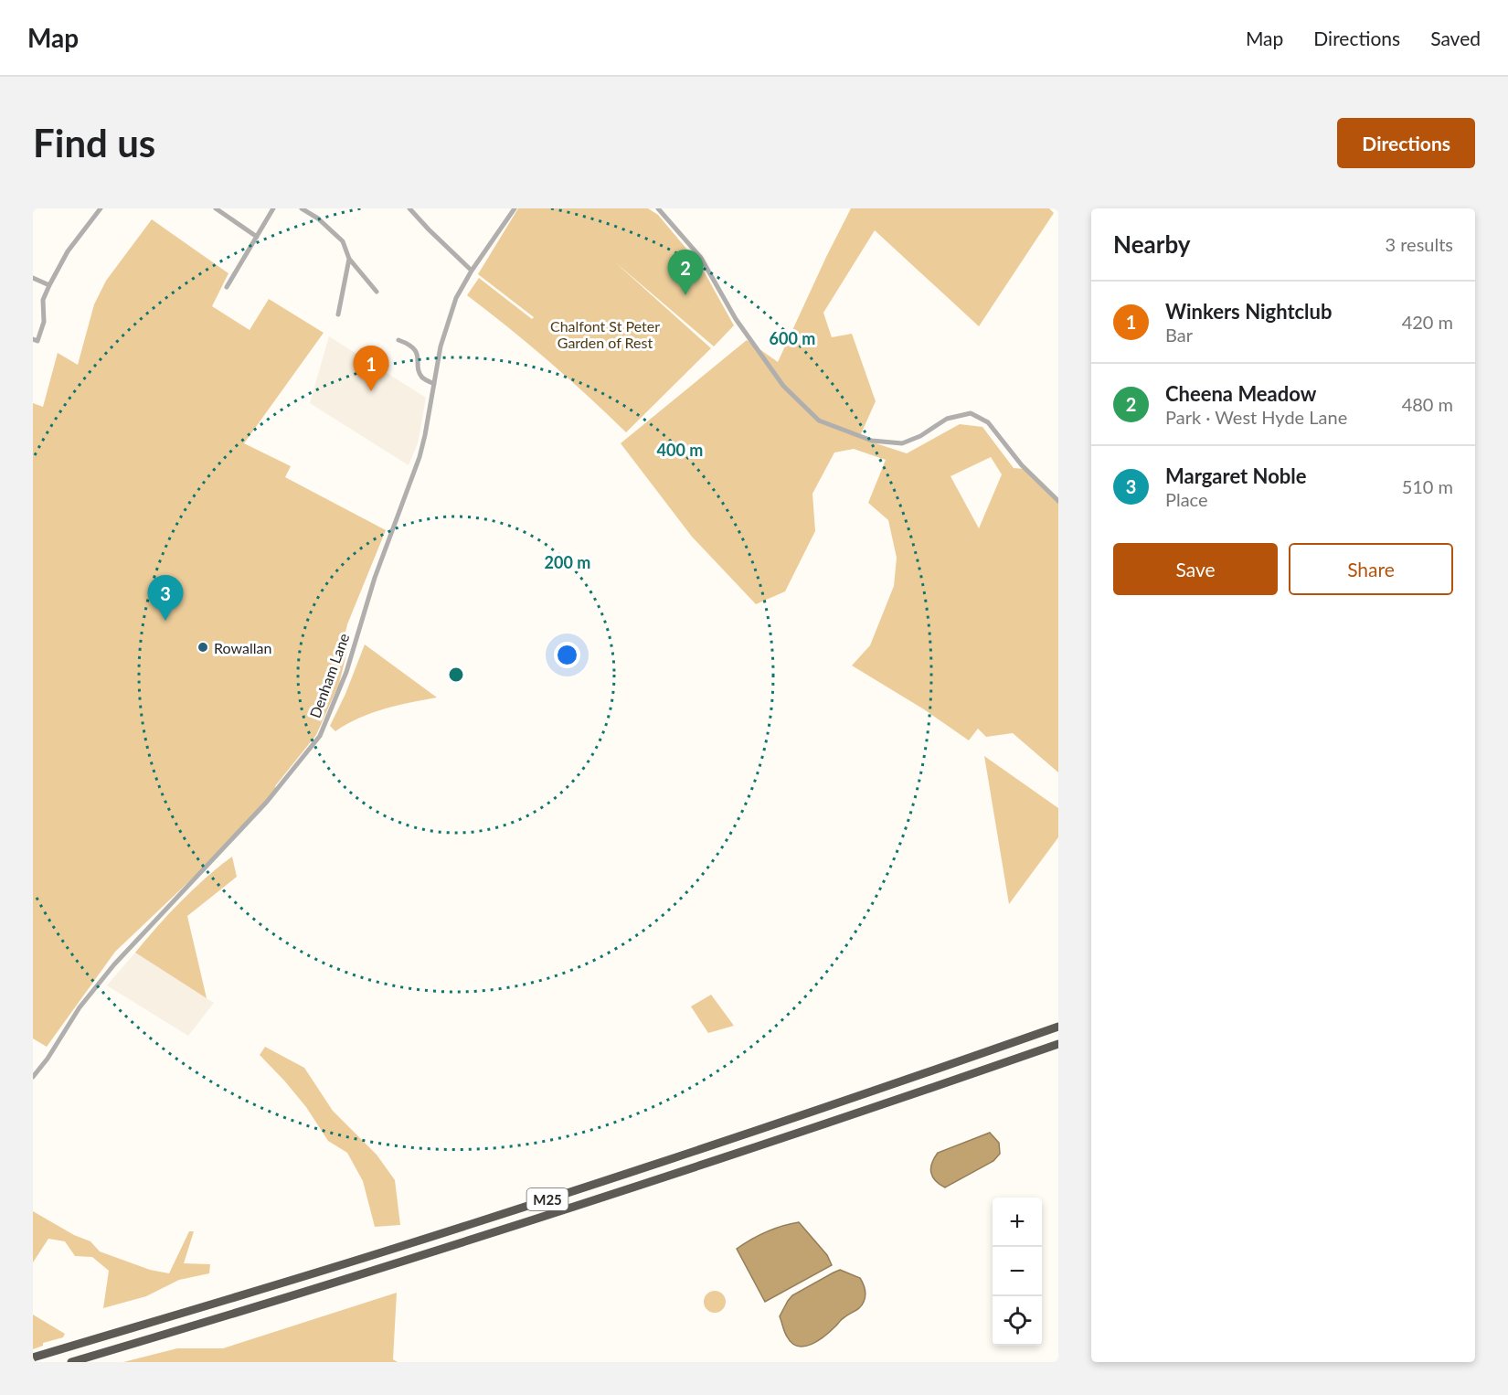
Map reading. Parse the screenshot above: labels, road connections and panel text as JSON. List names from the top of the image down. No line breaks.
{"streets":{"highway":["M25"],"street":["Denham Lane"]},"parks":["Chalfont St Peter Garden of Rest"],"places":["Rowallan"],"page":{"header":"Map","nav":["Map","Directions","Saved"],"buttons":["Directions",["Save","Share"]],"title":"Find us","heading":["Nearby","3 results"],"pins":["2","1","3"],"list":[{"mark":"1","name":"Winkers Nightclub","note":"Bar","value":"420 m"},{"mark":"2","name":"Cheena Meadow","note":"Park · West Hyde Lane","value":"480 m"},{"mark":"3","name":"Margaret Noble","note":"Place","value":"510 m"}],"map_buttons":["+","−"]},"rings":["600 m","400 m","200 m"]}
